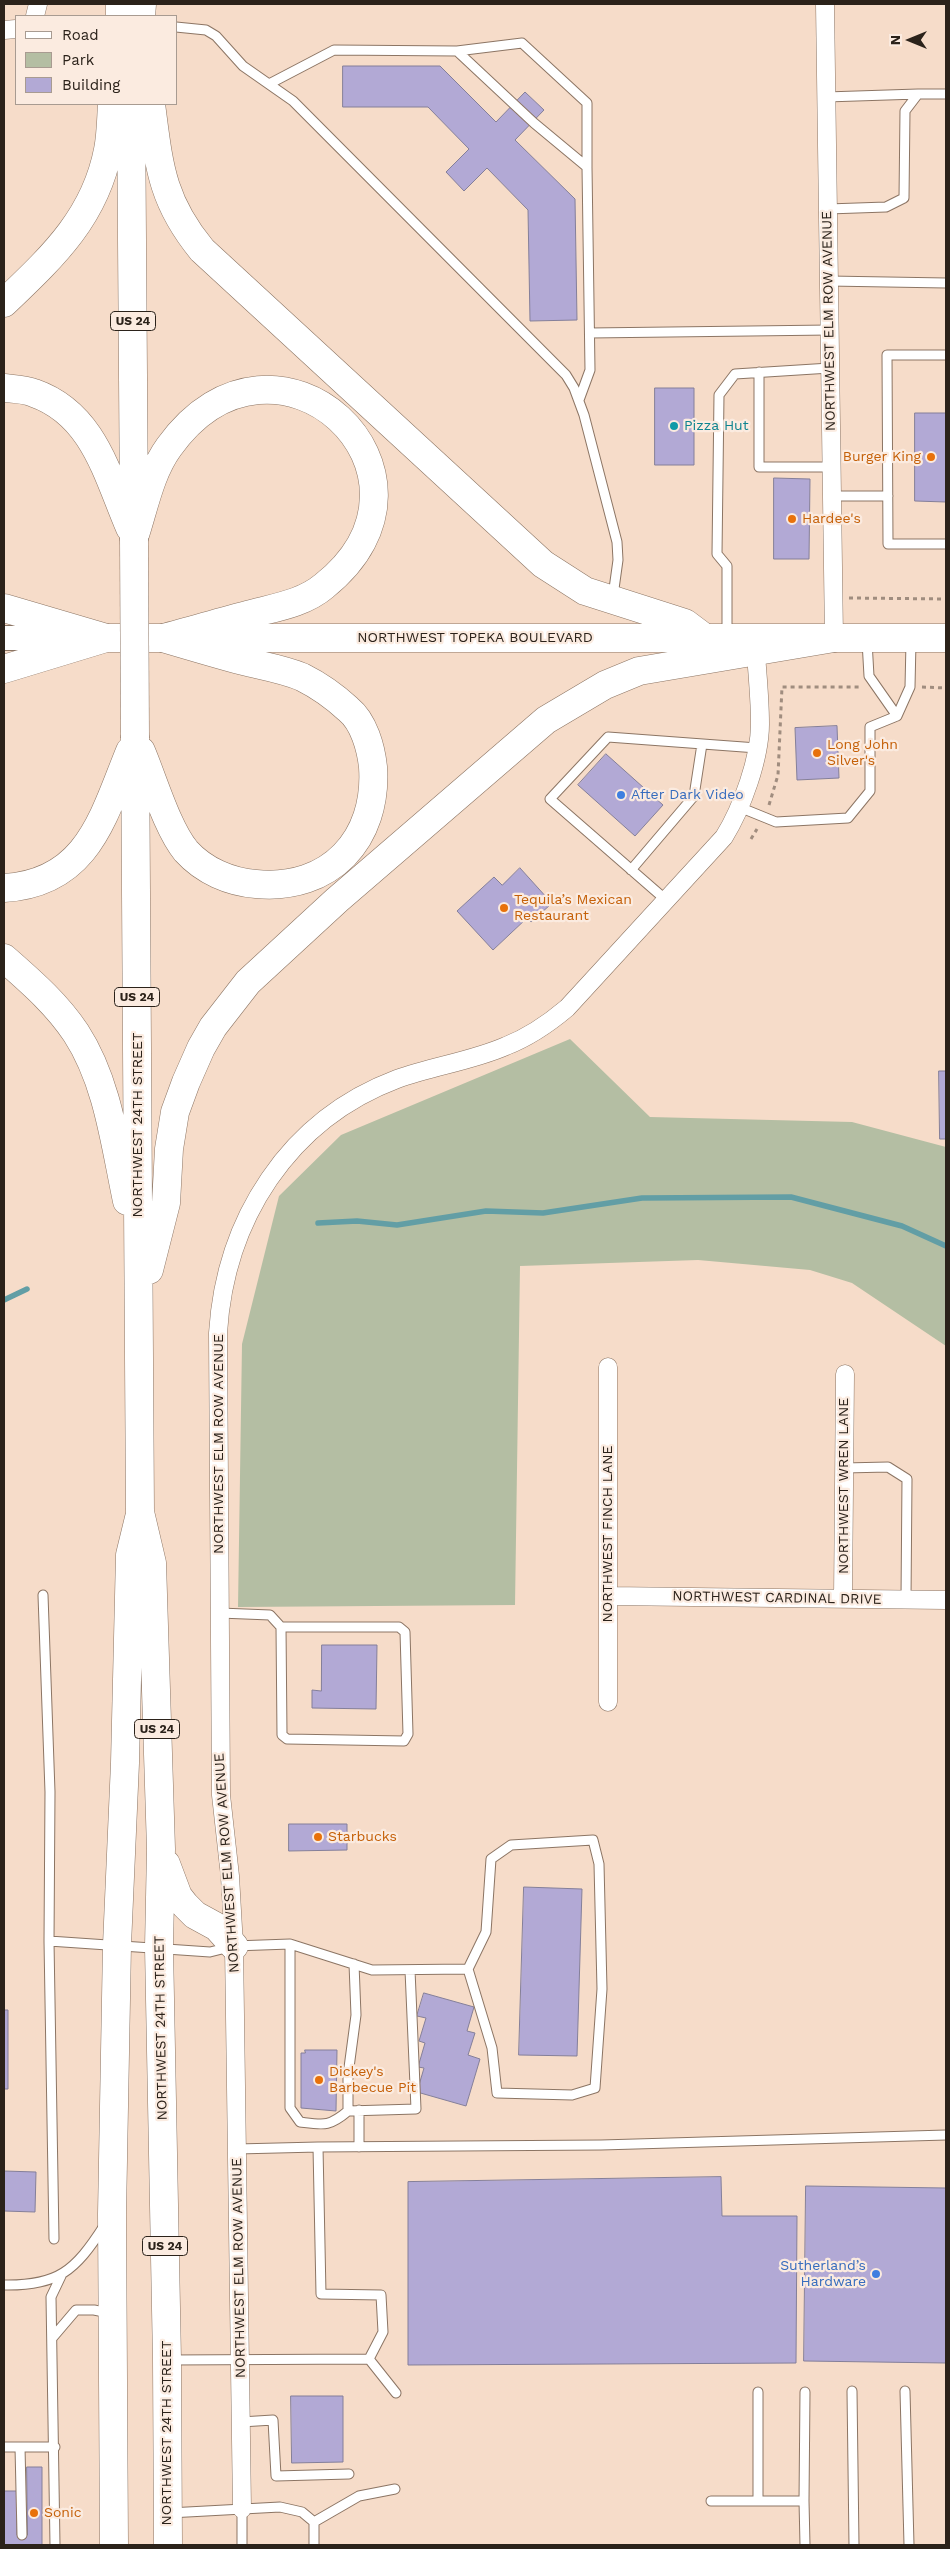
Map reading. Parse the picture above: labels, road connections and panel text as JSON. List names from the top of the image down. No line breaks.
{"streets":{"main road":["US 24","NORTHWEST TOPEKA BOULEVARD","NORTHWEST 24TH STREET"],"street":["NORTHWEST ELM ROW AVENUE","NORTHWEST WREN LANE","NORTHWEST FINCH LANE","NORTHWEST CARDINAL DRIVE"]},"crossings":[["US 24","NORTHWEST 24TH STREET"],["NORTHWEST ELM ROW AVENUE","NORTHWEST TOPEKA BOULEVARD"],["NORTHWEST WREN LANE","NORTHWEST CARDINAL DRIVE"],["NORTHWEST FINCH LANE","NORTHWEST CARDINAL DRIVE"]],"places":["Pizza Hut","Burger King","Hardee's","Long John Silver's","After Dark Video","Tequila’s Mexican Restaurant","Starbucks","Dickey's Barbecue Pit","Sutherland’s Hardware","Sonic"],"legend":["Road","Park","Building"],"north":"left"}
